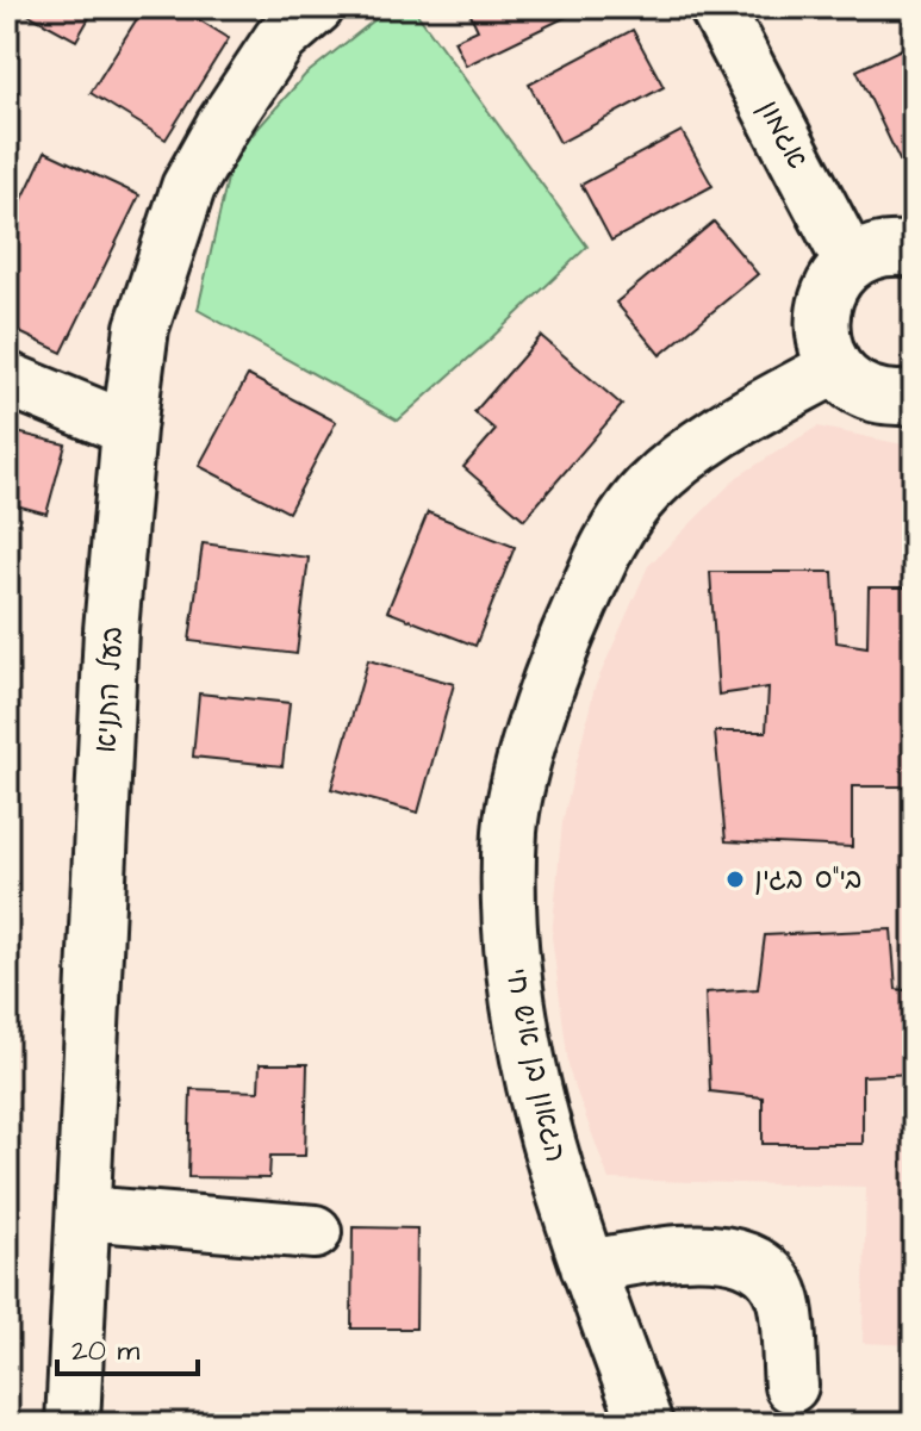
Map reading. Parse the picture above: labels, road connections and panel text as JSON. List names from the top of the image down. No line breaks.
{"streets":{"street":["אגמון","בעל התניא","הגאון בן איש חי"]},"places":["בי\"ס בגין"],"scale_bar":"20 m"}
